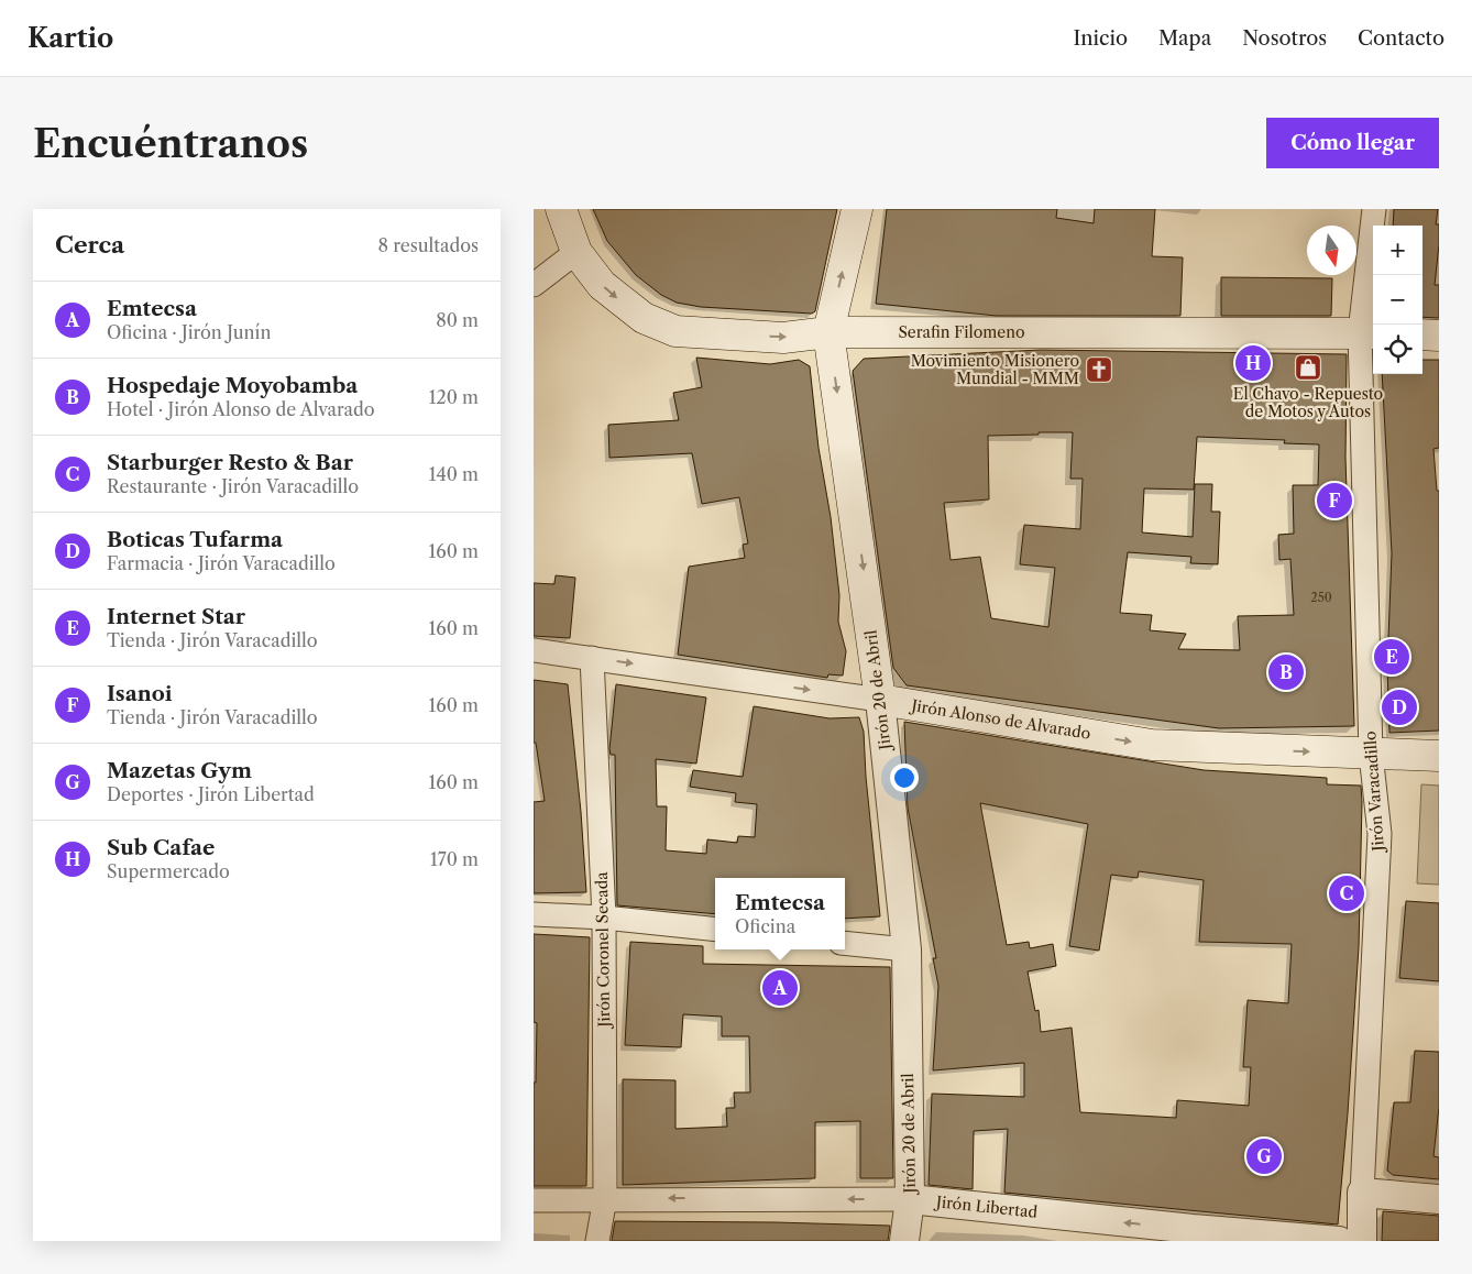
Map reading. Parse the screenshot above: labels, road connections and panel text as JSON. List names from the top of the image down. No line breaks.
{"streets":{"main road":["Serafin Filomeno","Jirón 20 de Abril","Jirón Alonso de Alvarado"],"street":["Jirón Varacadillo","Jirón Coronel Secada","Jirón Libertad"]},"crossings":[["Serafin Filomeno","Jirón 20 de Abril"],["Serafin Filomeno","Jirón Varacadillo"],["Jirón 20 de Abril","Jirón Alonso de Alvarado"],["Jirón 20 de Abril","Jirón Libertad"],["Jirón Alonso de Alvarado","Jirón Varacadillo"],["Jirón Alonso de Alvarado","Jirón Coronel Secada"],["Jirón Coronel Secada","Jirón Libertad"]],"one_way":["Jirón Alonso de Alvarado","Jirón Libertad"],"places":{"shop":["El Chavo - Repuesto de Motos y Autos"],"church":["Movimiento Misionero Mundial - MMM"]},"house_numbers":["250"],"north":"bottom","page":{"header":"Kartio","nav":["Inicio","Mapa","Nosotros","Contacto"],"buttons":"Cómo llegar","title":"Encuéntranos","heading":["Cerca","8 resultados"],"map_buttons":["+","−"],"list":[{"mark":"A","name":"Emtecsa","note":"Oficina · Jirón Junín","value":"80 m"},{"mark":"B","name":"Hospedaje Moyobamba","note":"Hotel · Jirón Alonso de Alvarado","value":"120 m"},{"mark":"C","name":"Starburger Resto & Bar","note":"Restaurante · Jirón Varacadillo","value":"140 m"},{"mark":"D","name":"Boticas Tufarma","note":"Farmacia · Jirón Varacadillo","value":"160 m"},{"mark":"E","name":"Internet Star","note":"Tienda · Jirón Varacadillo","value":"160 m"},{"mark":"F","name":"Isanoi","note":"Tienda · Jirón Varacadillo","value":"160 m"},{"mark":"G","name":"Mazetas Gym","note":"Deportes · Jirón Libertad","value":"160 m"},{"mark":"H","name":"Sub Cafae","note":"Supermercado","value":"170 m"}],"pins":["H","F","E","B","D","C","A","G"],"popup":["Emtecsa","Oficina"]}}
